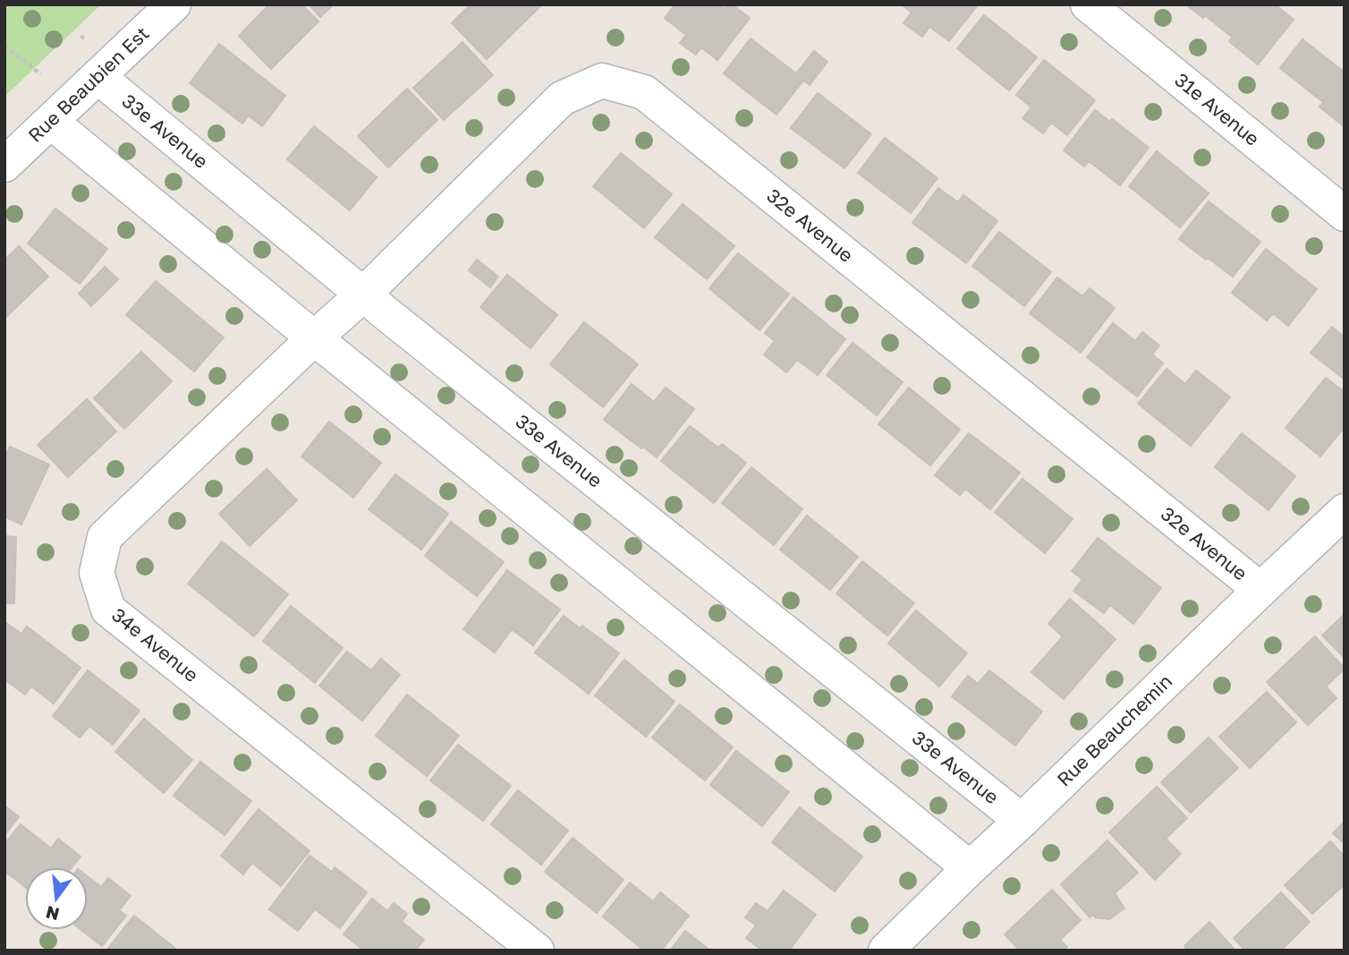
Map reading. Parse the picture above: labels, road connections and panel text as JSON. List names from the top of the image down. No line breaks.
{"streets":{"street":["Rue Beaubien Est","31e Avenue","33e Avenue","32e Avenue","34e Avenue","Rue Beauchemin"]},"crossings":[["Rue Beaubien Est","33e Avenue"],["33e Avenue","32e Avenue"],["33e Avenue","34e Avenue"],["33e Avenue","Rue Beauchemin"],["32e Avenue","34e Avenue"],["32e Avenue","Rue Beauchemin"]],"north":"bottom"}
